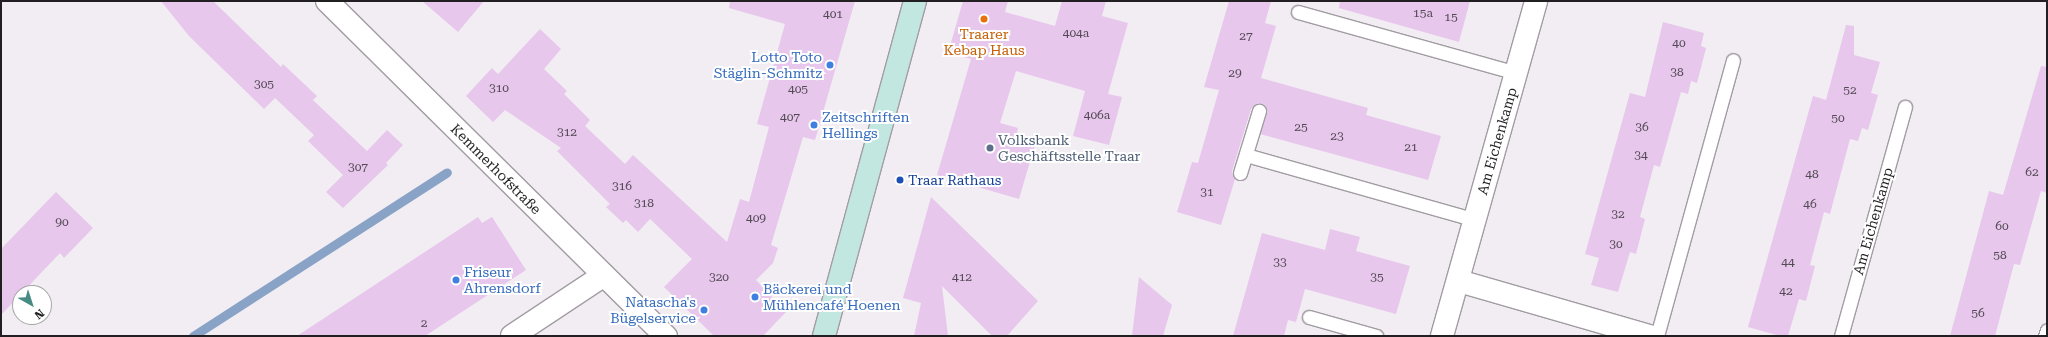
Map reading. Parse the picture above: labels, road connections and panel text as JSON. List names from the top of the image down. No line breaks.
{"streets":{"street":["Am Eichenkamp","Kemmerhofstraße"]},"places":["Traarer Kebap Haus","Lotto Toto Stäglin-Schmitz","Zeitschriften Hellings","Volksbank Geschäftsstelle Traar","Traar Rathaus","Friseur Ahrensdorf","Bäckerei und Mühlencafé Hoenen","Natascha's Bügelservice"],"house_numbers":["15a","401","15","404a","27","40","38","29","305","310","405","52","406a","407","50","25","36","312","23","21","34","307","62","48","316","31","318","46","32","409","90","60","30","58","33","44","320","412","35","42","56","2"],"north":"bottom right"}
